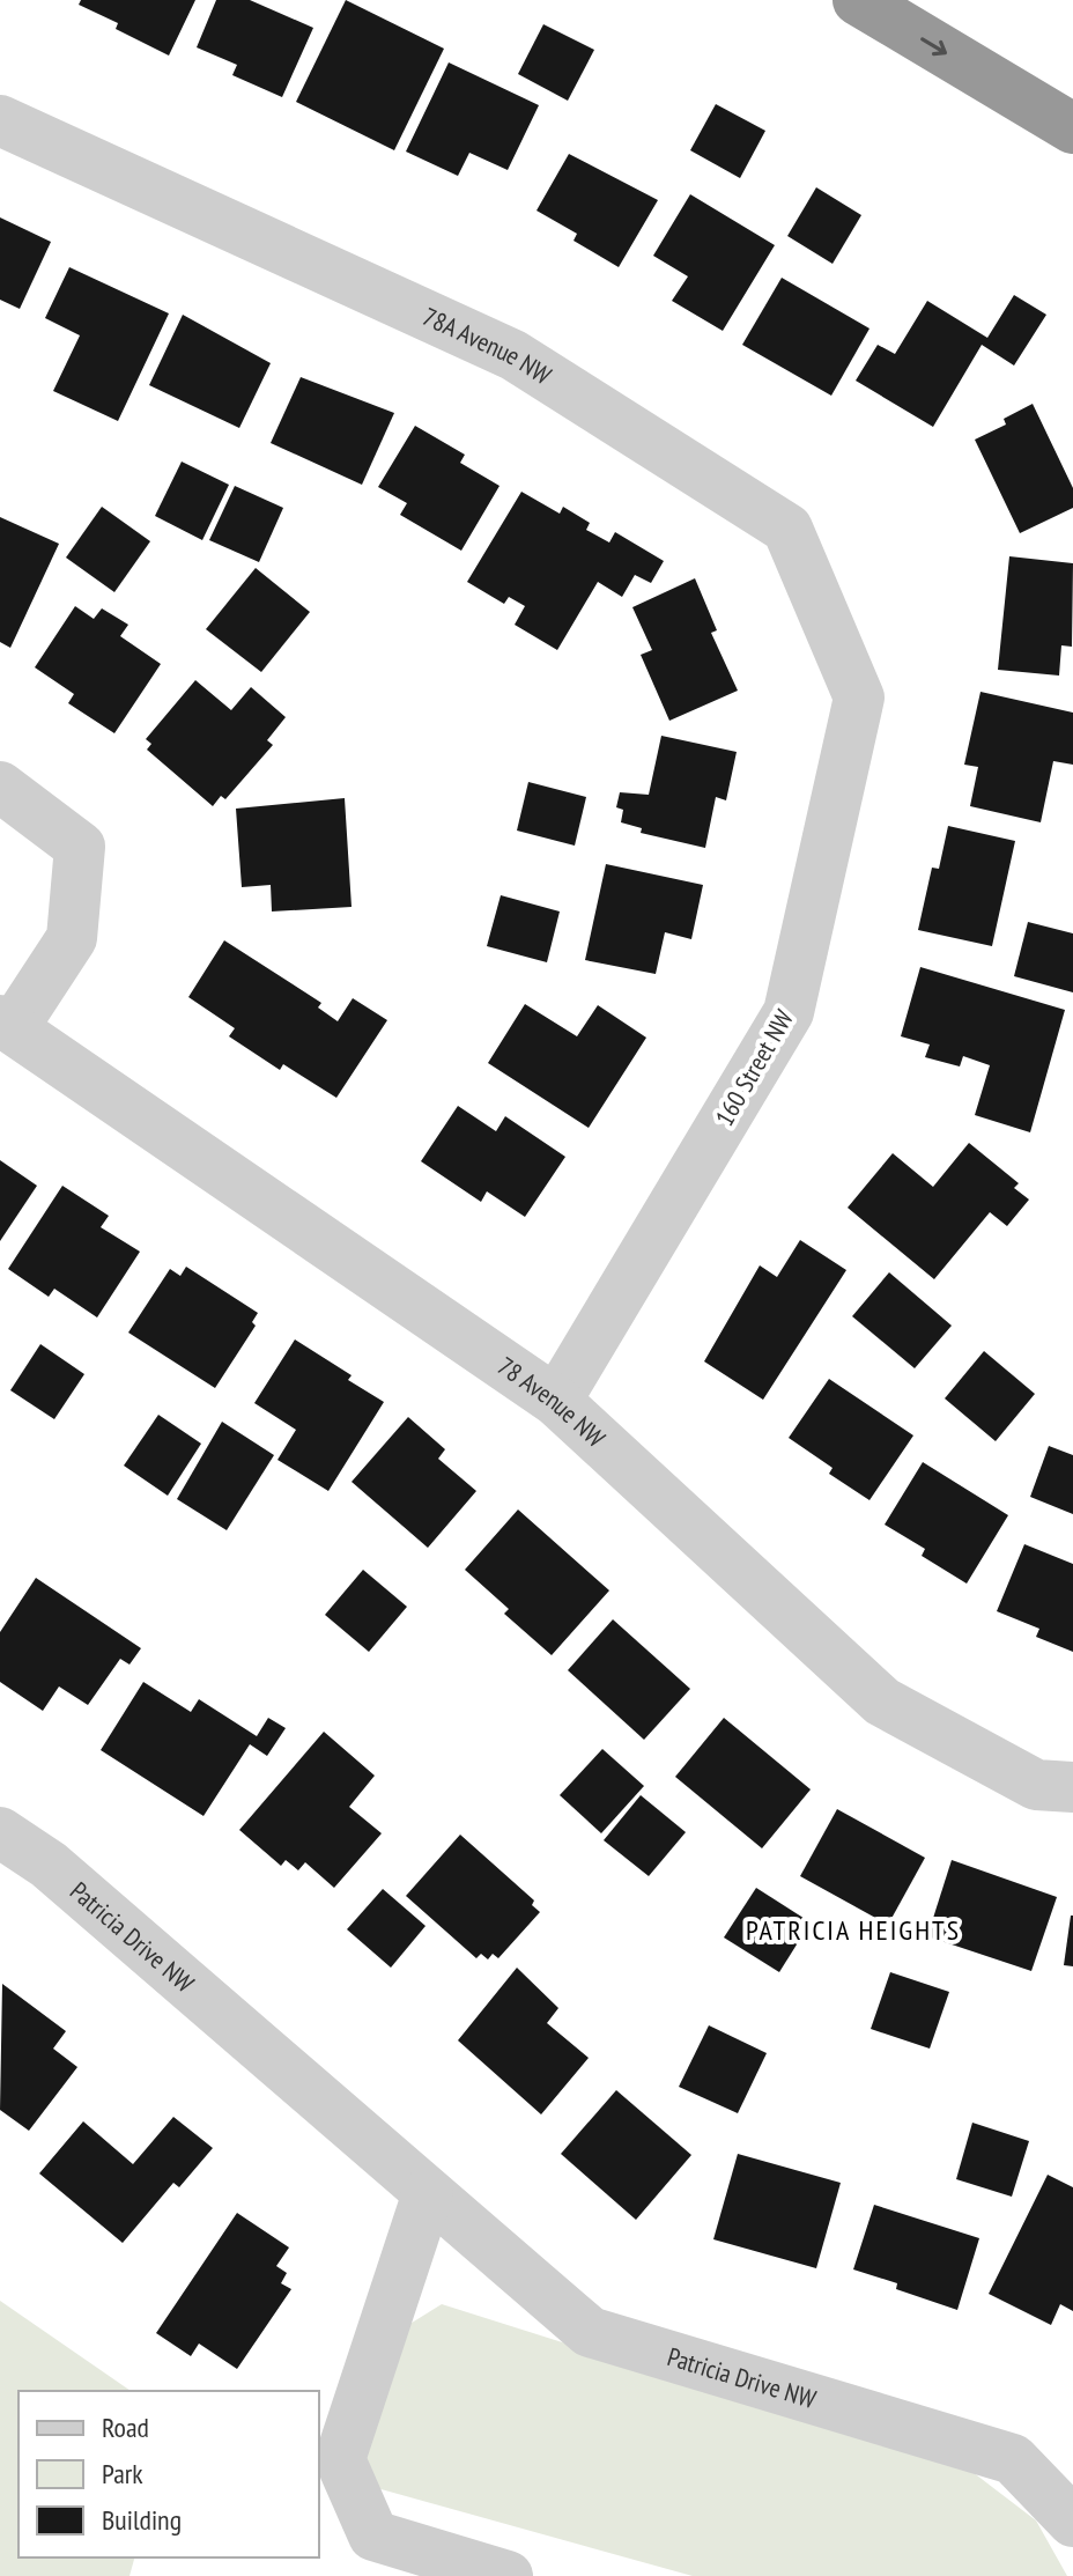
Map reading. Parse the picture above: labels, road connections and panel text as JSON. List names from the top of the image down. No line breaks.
{"streets":{"street":["78A Avenue NW","160 Street NW","78 Avenue NW","Patricia Drive NW"]},"crossings":[["78A Avenue NW","160 Street NW"],["160 Street NW","78 Avenue NW"]],"districts":["PATRICIA HEIGHTS"],"legend":["Road","Park","Building"]}
